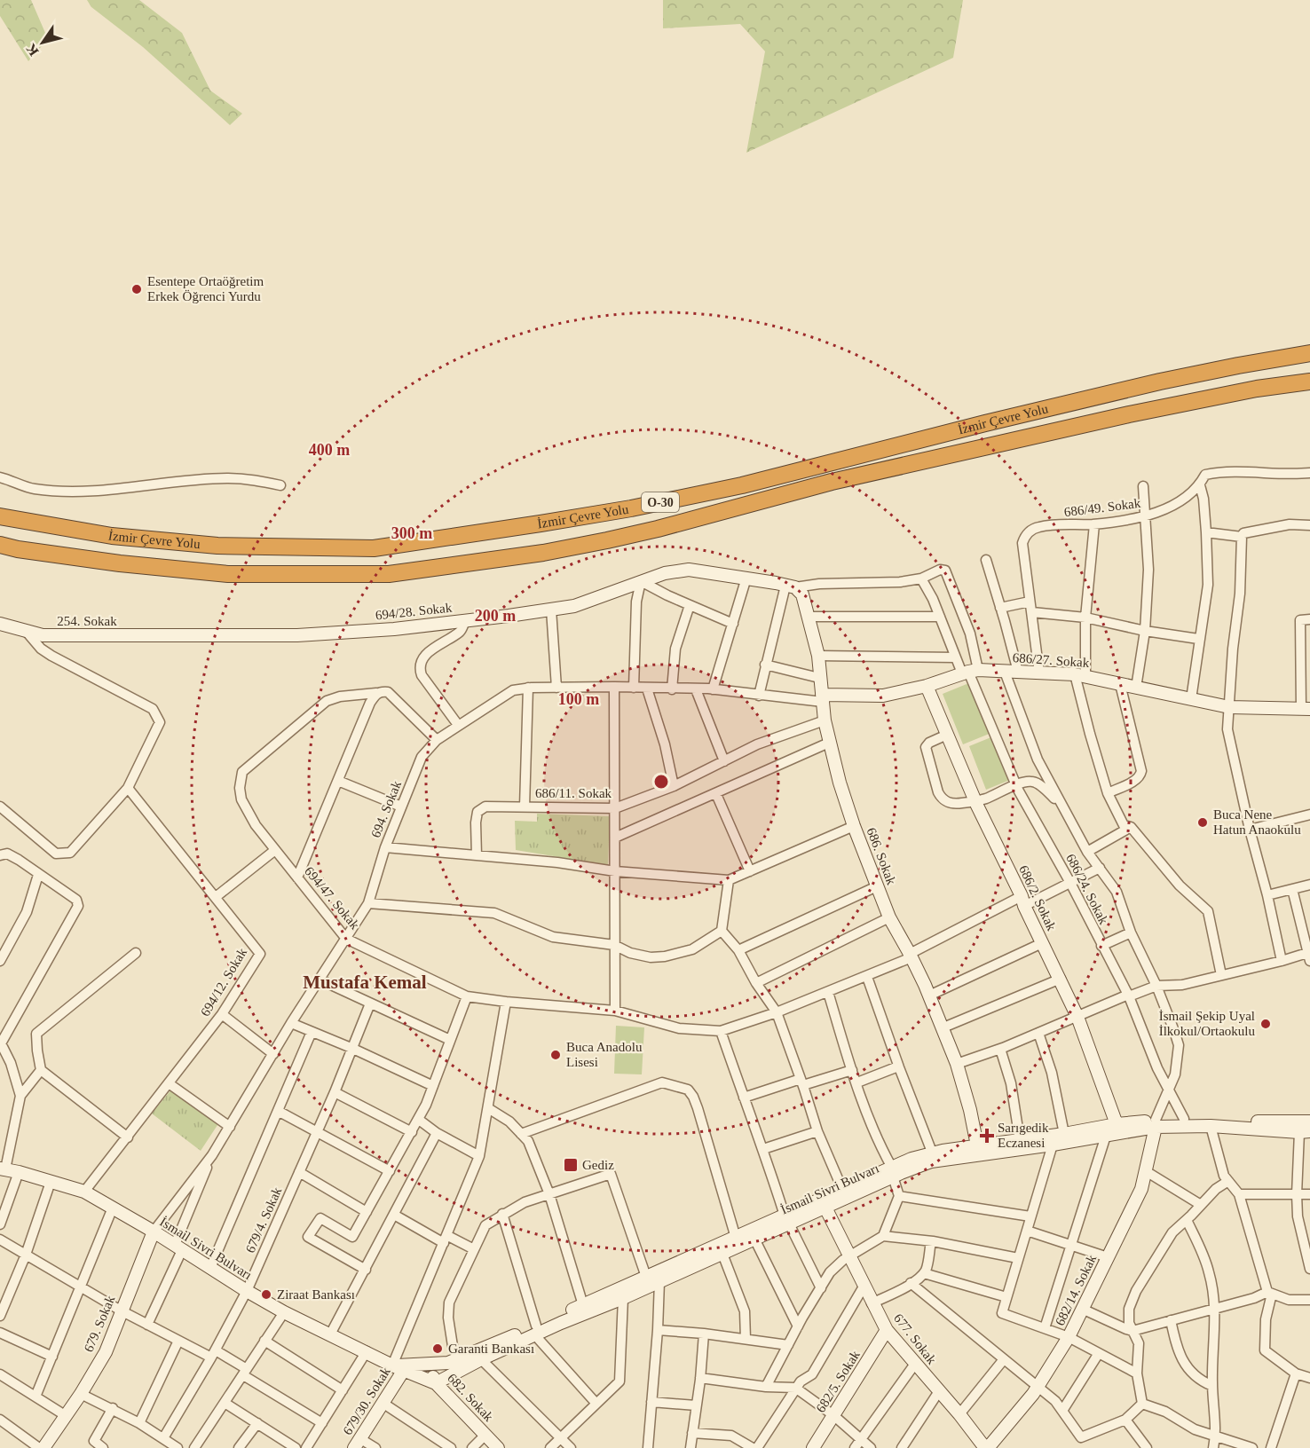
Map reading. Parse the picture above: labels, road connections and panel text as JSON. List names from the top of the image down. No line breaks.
{"streets":{"highway":["İzmir Çevre Yolu","O-30"],"street":["686/49. Sokak","694/28. Sokak","254. Sokak","686/27. Sokak","686/11. Sokak","694. Sokak","686. Sokak","686/24. Sokak","694/47. Sokak","686/2. Sokak","694/12. Sokak","İsmail Sivri Bulvarı","679/4. Sokak","682/14. Sokak","679. Sokak","677. Sokak","682/5. Sokak","682. Sokak","679/30. Sokak"]},"crossings":[["686/49. Sokak","686/27. Sokak"],["694/28. Sokak","254. Sokak"],["694/28. Sokak","686. Sokak"],["686/27. Sokak","694. Sokak"],["686/27. Sokak","686. Sokak"],["686/27. Sokak","686/24. Sokak"],["686/27. Sokak","686/2. Sokak"],["686/11. Sokak","686. Sokak"],["694. Sokak","686. Sokak"],["694. Sokak","694/47. Sokak"],["694. Sokak","İsmail Sivri Bulvarı"],["694. Sokak","679. Sokak"],["686. Sokak","İsmail Sivri Bulvarı"],["686/24. Sokak","İsmail Sivri Bulvarı"],["686/2. Sokak","İsmail Sivri Bulvarı"],["694/12. Sokak","İsmail Sivri Bulvarı"],["İsmail Sivri Bulvarı","679/4. Sokak"],["İsmail Sivri Bulvarı","682/14. Sokak"],["İsmail Sivri Bulvarı","679. Sokak"],["İsmail Sivri Bulvarı","677. Sokak"],["İsmail Sivri Bulvarı","682. Sokak"],["İsmail Sivri Bulvarı","679/30. Sokak"],["682/14. Sokak","677. Sokak"],["677. Sokak","682/5. Sokak"]],"districts":["Mustafa Kemal"],"places":{"other":["Esentepe Ortaöğretim Erkek Öğrenci Yurdu","Buca Nene Hatun Anaokulu","İsmail Şekip Uyal İlkokul/Ortaokulu","Buca Anadolu Lisesi","Ziraat Bankası","Garanti Bankası"],"health":["Sarıgedik Eczanesi"],"transit":["Gediz"]},"north":"bottom left","rings":["400 m","300 m","200 m","100 m"]}
